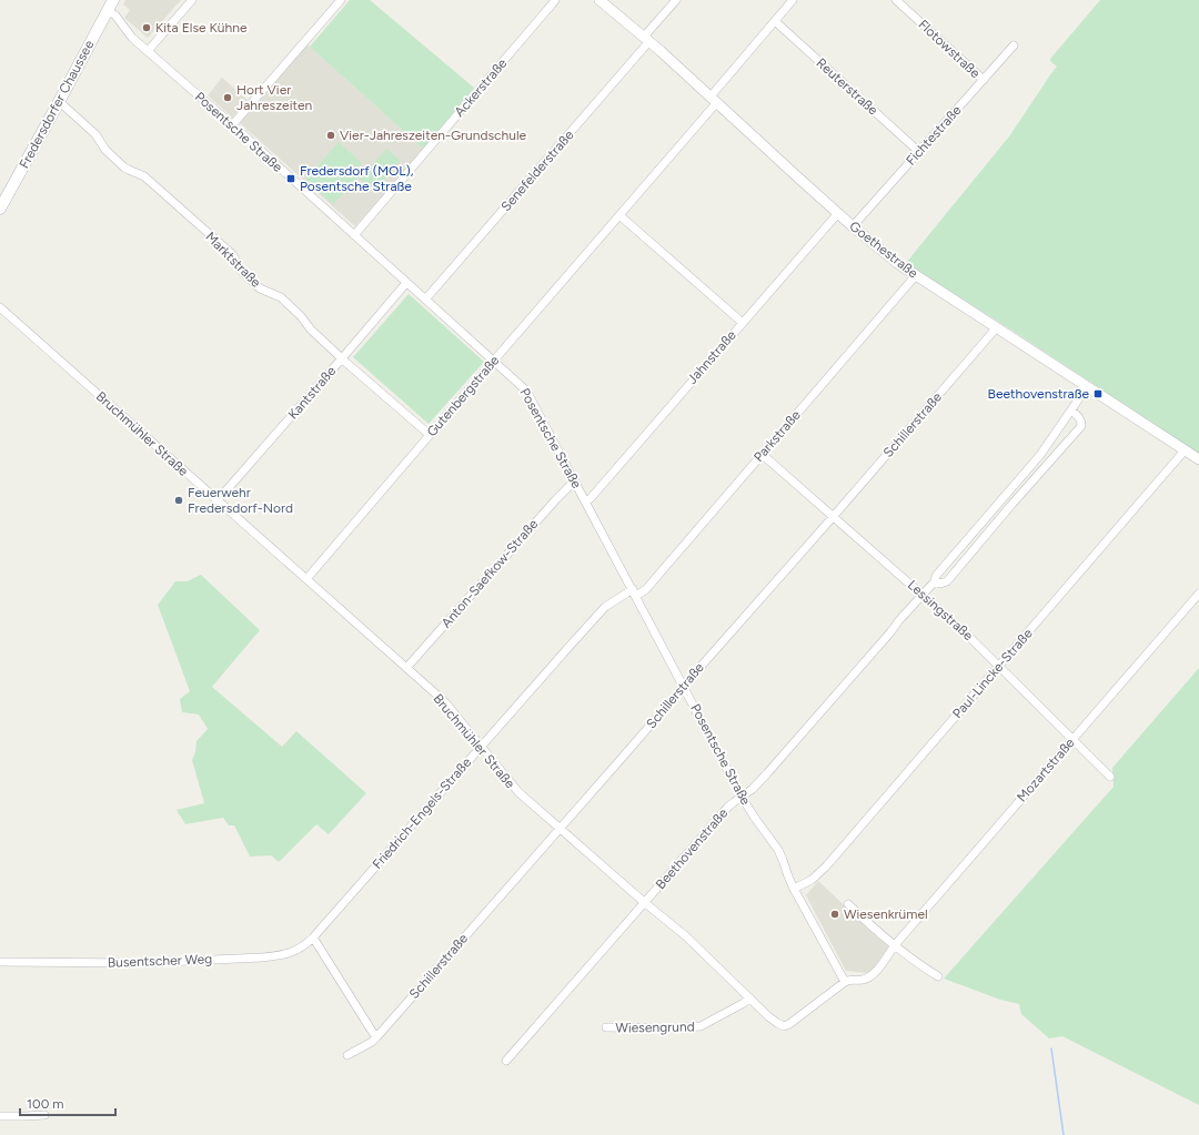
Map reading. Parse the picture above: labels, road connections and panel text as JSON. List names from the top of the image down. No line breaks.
{"streets":{"main road":["Fredersdorfer Chaussee"],"street":["Flotowstraße","Reuterstraße","Ackerstraße","Posentsche Straße","Fichtestraße","Senefelderstraße","Goethestraße","Marktstraße","Jahnstraße","Kantstraße","Gutenbergstraße","Schillerstraße","Bruchmühler Straße","Parkstraße","Anton-Saefkow-Straße","Lessingstraße","Paul-Lincke-Straße","Mozartstraße","Friedrich-Engels-Straße","Beethovenstraße","Busentscher Weg","Wiesengrund"]},"crossings":[["Flotowstraße","Fichtestraße"],["Reuterstraße","Fichtestraße"],["Reuterstraße","Gutenbergstraße"],["Ackerstraße","Posentsche Straße"],["Fredersdorfer Chaussee","Posentsche Straße"],["Fredersdorfer Chaussee","Marktstraße"],["Posentsche Straße","Senefelderstraße"],["Posentsche Straße","Jahnstraße"],["Posentsche Straße","Kantstraße"],["Posentsche Straße","Gutenbergstraße"],["Posentsche Straße","Schillerstraße"],["Posentsche Straße","Bruchmühler Straße"],["Posentsche Straße","Parkstraße"],["Posentsche Straße","Anton-Saefkow-Straße"],["Posentsche Straße","Paul-Lincke-Straße"],["Posentsche Straße","Friedrich-Engels-Straße"],["Posentsche Straße","Beethovenstraße"],["Fichtestraße","Goethestraße"],["Senefelderstraße","Goethestraße"],["Goethestraße","Jahnstraße"],["Goethestraße","Gutenbergstraße"],["Goethestraße","Schillerstraße"],["Goethestraße","Parkstraße"],["Goethestraße","Paul-Lincke-Straße"],["Goethestraße","Beethovenstraße"],["Marktstraße","Kantstraße"],["Marktstraße","Gutenbergstraße"],["Kantstraße","Bruchmühler Straße"],["Gutenbergstraße","Bruchmühler Straße"],["Schillerstraße","Bruchmühler Straße"],["Schillerstraße","Lessingstraße"],["Bruchmühler Straße","Anton-Saefkow-Straße"],["Bruchmühler Straße","Mozartstraße"],["Bruchmühler Straße","Friedrich-Engels-Straße"],["Bruchmühler Straße","Beethovenstraße"],["Bruchmühler Straße","Wiesengrund"],["Parkstraße","Lessingstraße"],["Parkstraße","Friedrich-Engels-Straße"],["Lessingstraße","Paul-Lincke-Straße"],["Lessingstraße","Mozartstraße"],["Lessingstraße","Beethovenstraße"],["Friedrich-Engels-Straße","Busentscher Weg"]],"places":{"other":["Kita Else Kühne","Hort Vier Jahreszeiten","Vier-Jahreszeiten-Grundschule","Feuerwehr Fredersdorf-Nord","Wiesenkrümel"],"transit":["Fredersdorf (MOL), Posentsche Straße","Beethovenstraße"]},"scale_bar":"100 m"}
